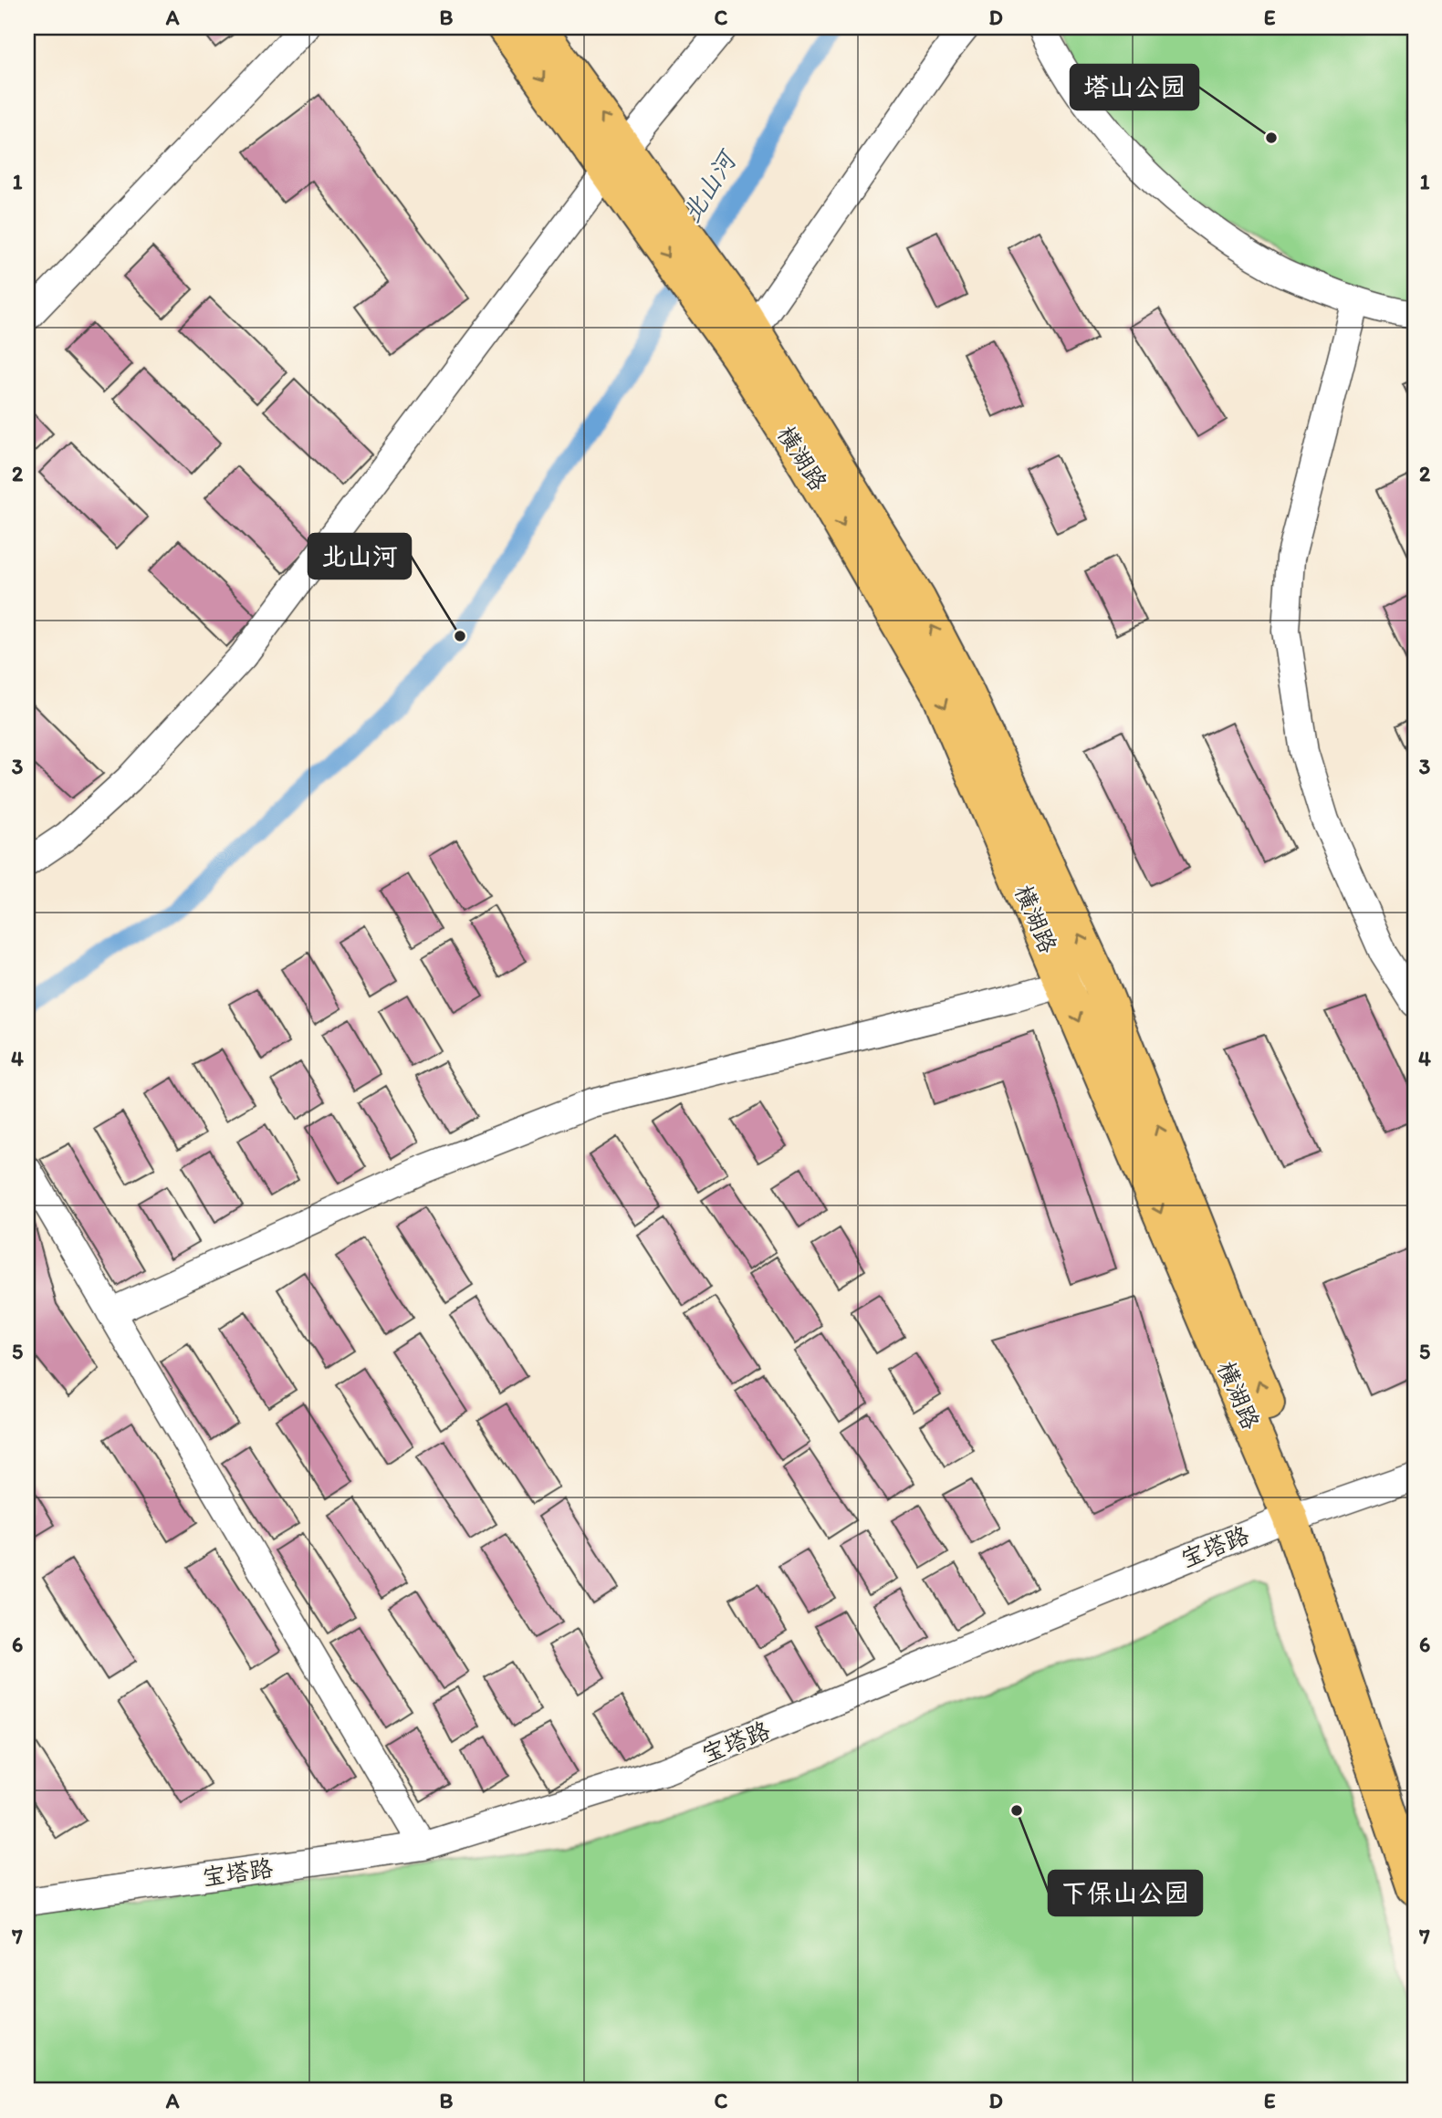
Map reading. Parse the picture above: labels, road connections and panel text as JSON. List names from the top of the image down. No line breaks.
{"streets":{"highway":["横湖路"],"street":["宝塔路"]},"crossings":[["横湖路","宝塔路"]],"water":["北山河"],"places":["塔山公园","北山河","下保山公园"],"grid":{"columns":["A","B","C","D","E"],"rows":["1","2","3","4","5","6","7"]}}
